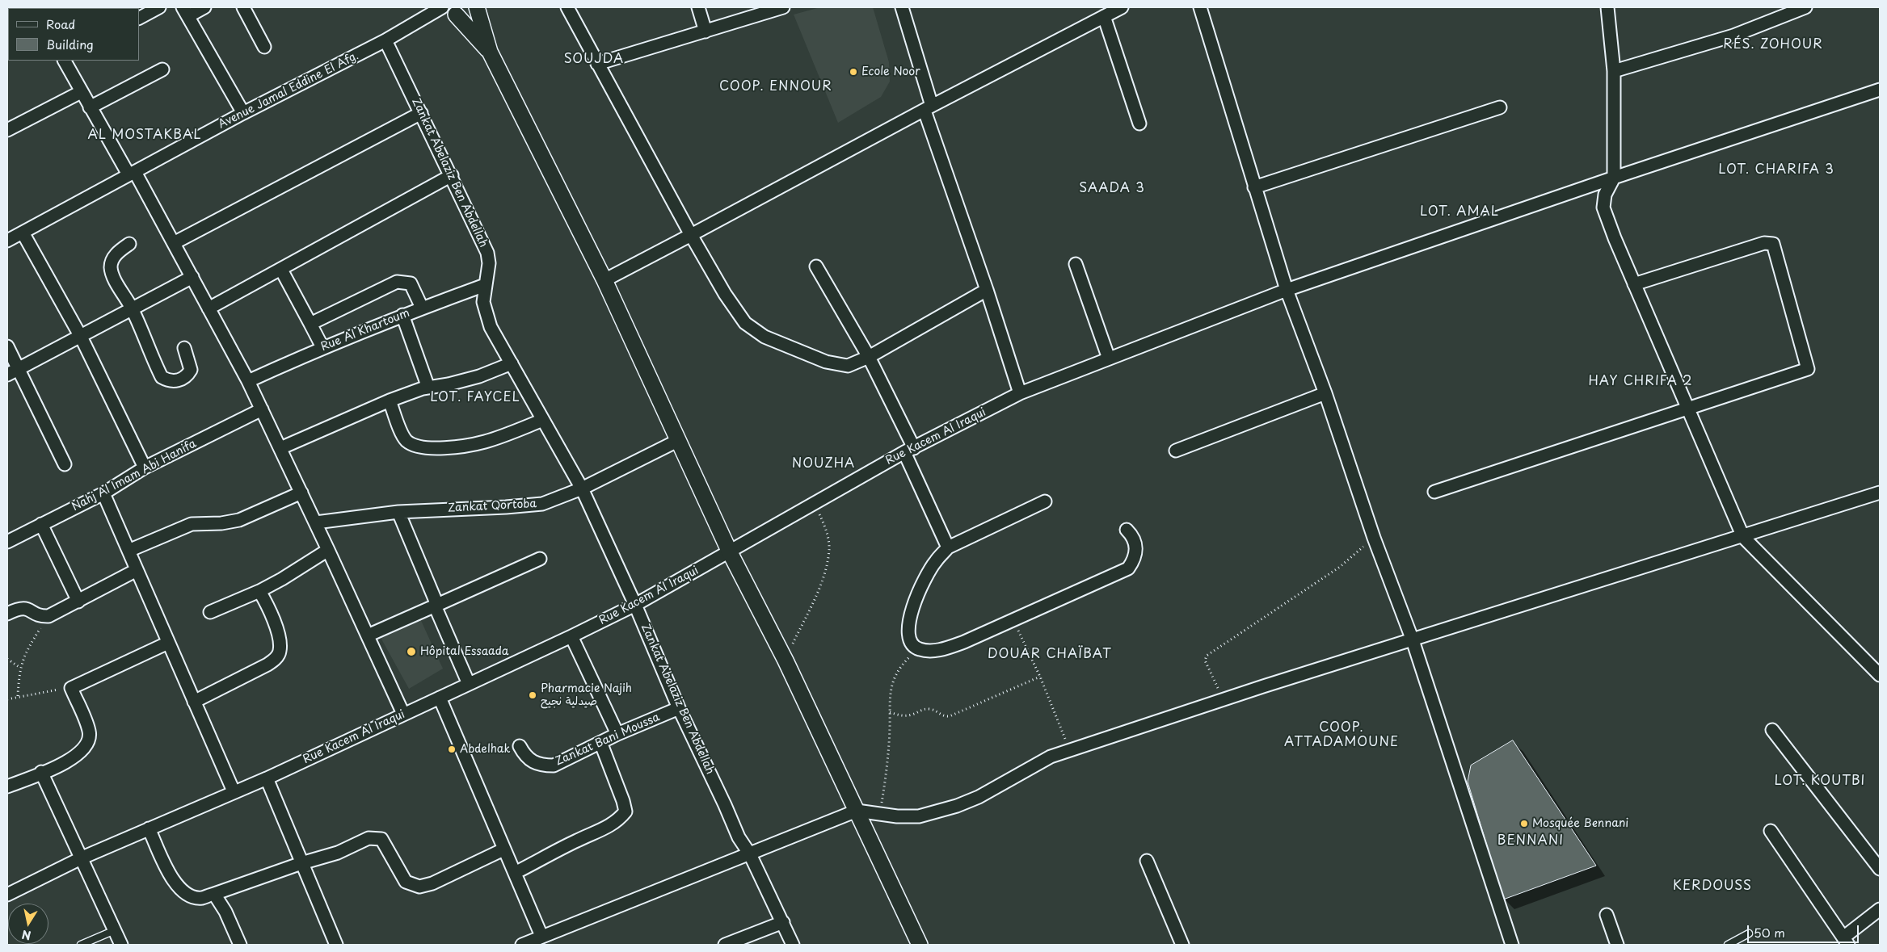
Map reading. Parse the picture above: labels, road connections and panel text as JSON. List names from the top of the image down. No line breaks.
{"streets":{"street":["Avenue Jamal Eddine El Afg.","Zankat Abelaziz Ben Abdellah","Rue Al Khartoum","Rue Kacem Al Iraqui","Nahj Al Imam Abi Hanifa","Zankat Qortoba","Zankat Bani Moussa"]},"crossings":[["Avenue Jamal Eddine El Afg.","Zankat Abelaziz Ben Abdellah"],["Zankat Abelaziz Ben Abdellah","Rue Al Khartoum"],["Zankat Abelaziz Ben Abdellah","Rue Kacem Al Iraqui"],["Zankat Abelaziz Ben Abdellah","Zankat Qortoba"],["Zankat Abelaziz Ben Abdellah","Zankat Bani Moussa"]],"districts":["RÉS. ZOHOUR","SOUJDA","COOP. ENNOUR","AL MOSTAKBAL","LOT. CHARIFA 3","SAADA 3","LOT. AMAL","HAY CHRIFA 2","LOT. FAYCEL","NOUZHA","DOUAR CHAÏBAT","COOP. ATTADAMOUNE","LOT. KOUTBI","BENNANI","KERDOUSS"],"places":["Ecole Noor","Hôpital Essaada","Pharmacie Najih صيدلية نجيح","Abdelhak","Mosquée Bennani"],"legend":["Road","Building"],"scale_bar":"50 m","north":"bottom"}
